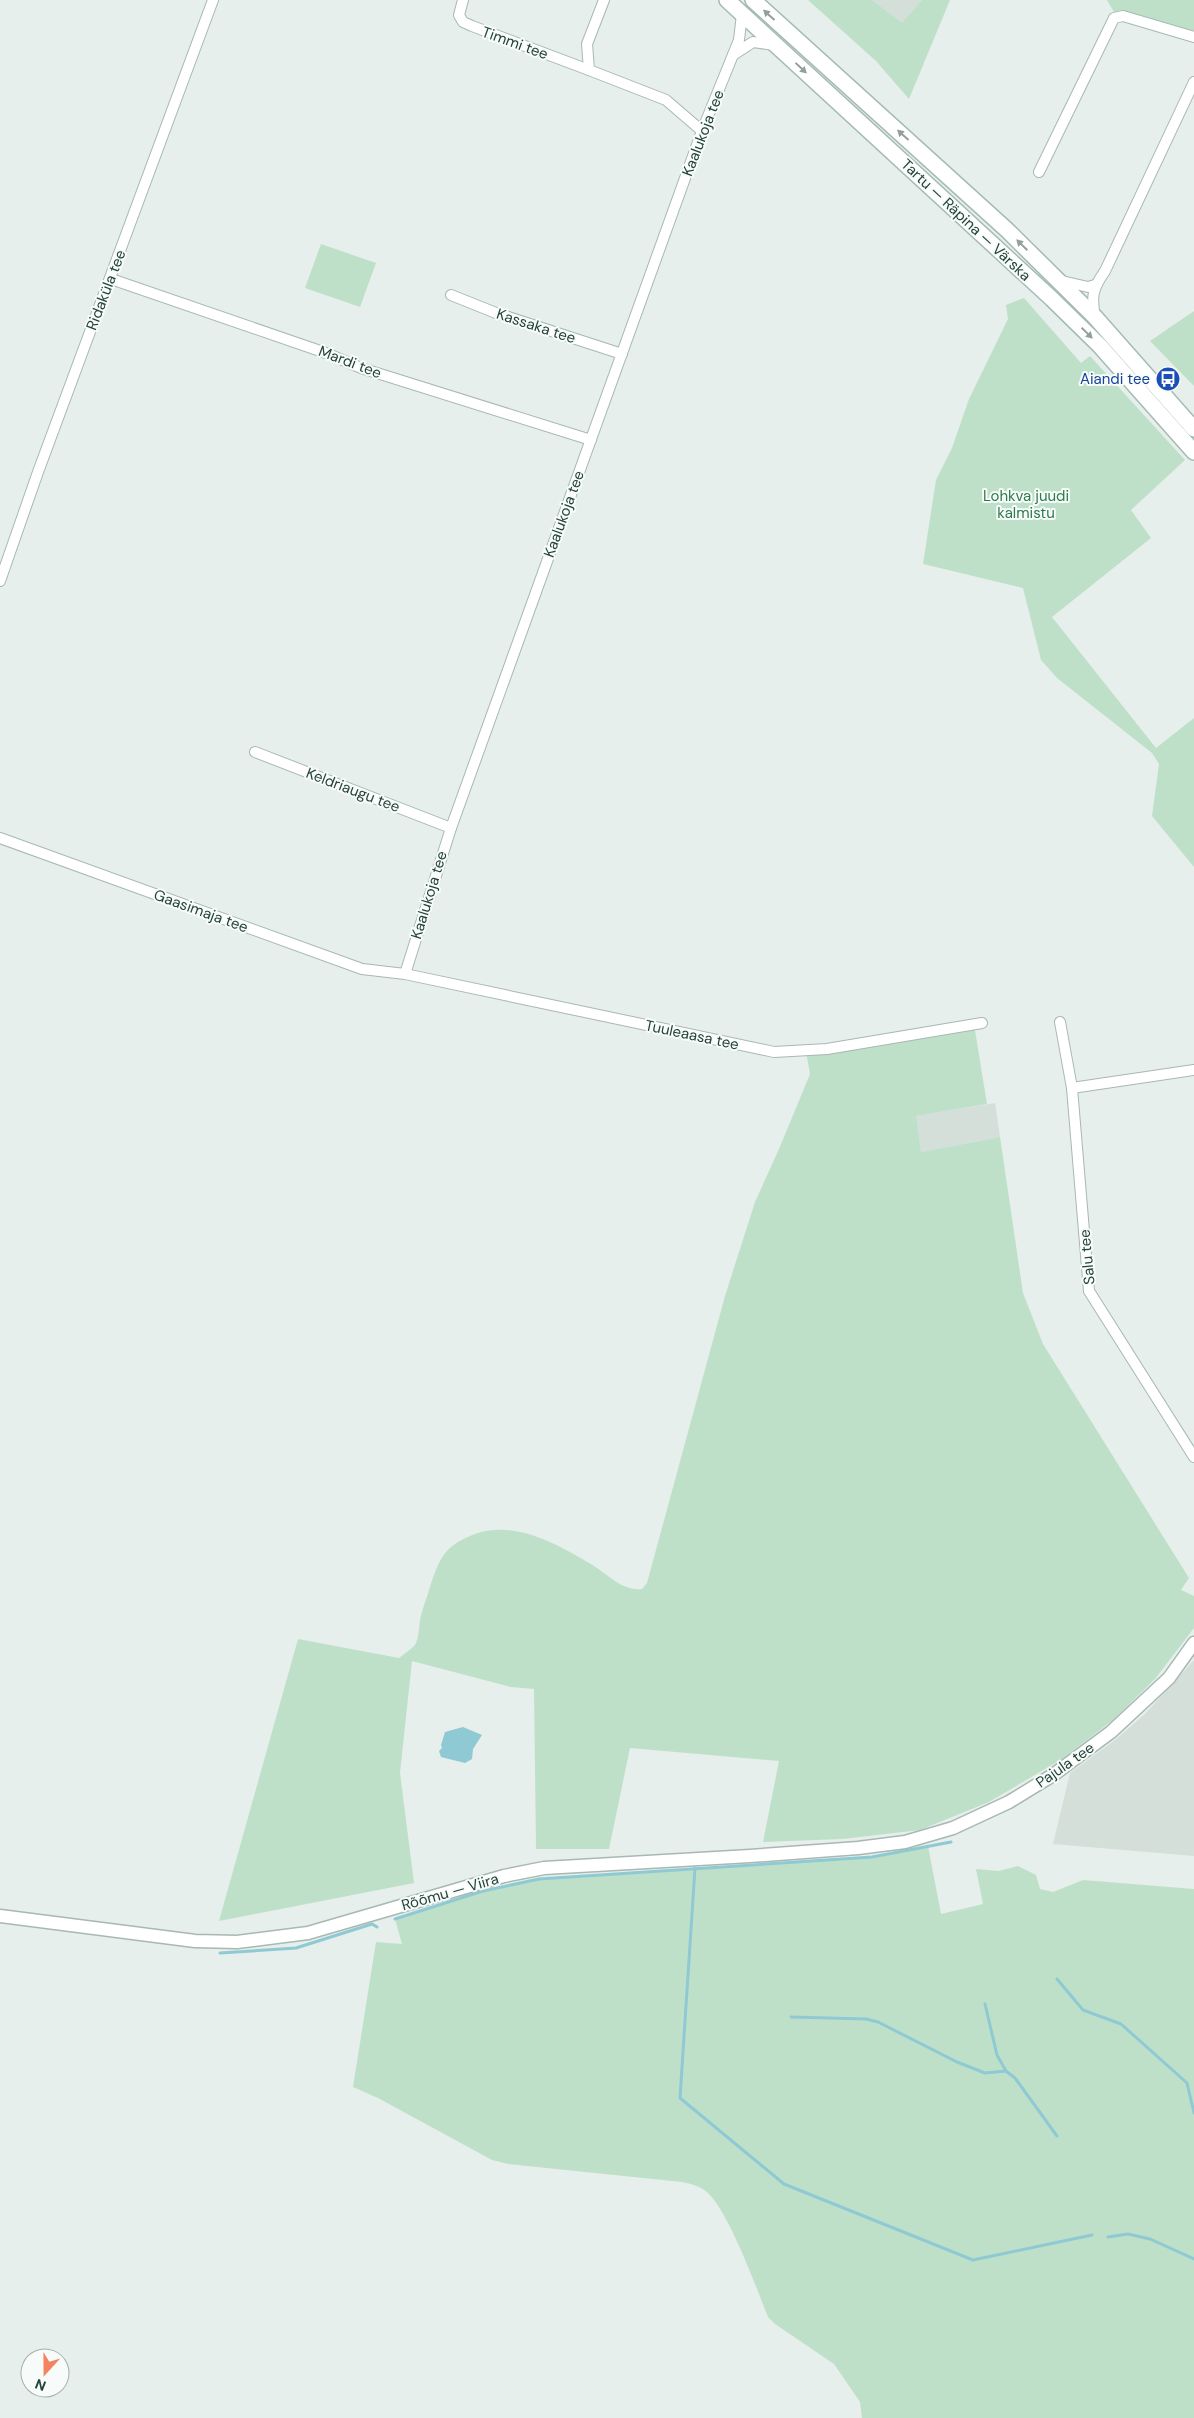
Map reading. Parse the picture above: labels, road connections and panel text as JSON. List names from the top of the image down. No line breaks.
{"streets":{"main road":["Tartu — Räpina — Värska"],"street":["Timmi tee","Kaalukoja tee","Ridaküla tee","Kassaka tee","Mardi tee","Keldriaugu tee","Gaasimaja tee","Tuuleaasa tee","Salu tee","Pajula tee","Rõõmu — Viira"]},"crossings":[["Timmi tee","Kaalukoja tee"],["Kaalukoja tee","Tartu — Räpina — Värska"],["Kaalukoja tee","Kassaka tee"],["Kaalukoja tee","Mardi tee"],["Kaalukoja tee","Keldriaugu tee"],["Kaalukoja tee","Gaasimaja tee"],["Kaalukoja tee","Tuuleaasa tee"],["Ridaküla tee","Mardi tee"],["Gaasimaja tee","Tuuleaasa tee"],["Pajula tee","Rõõmu — Viira"]],"parks":["Lohkva juudi kalmistu"],"places":{"bus stop":["Aiandi tee"]},"north":"bottom"}
